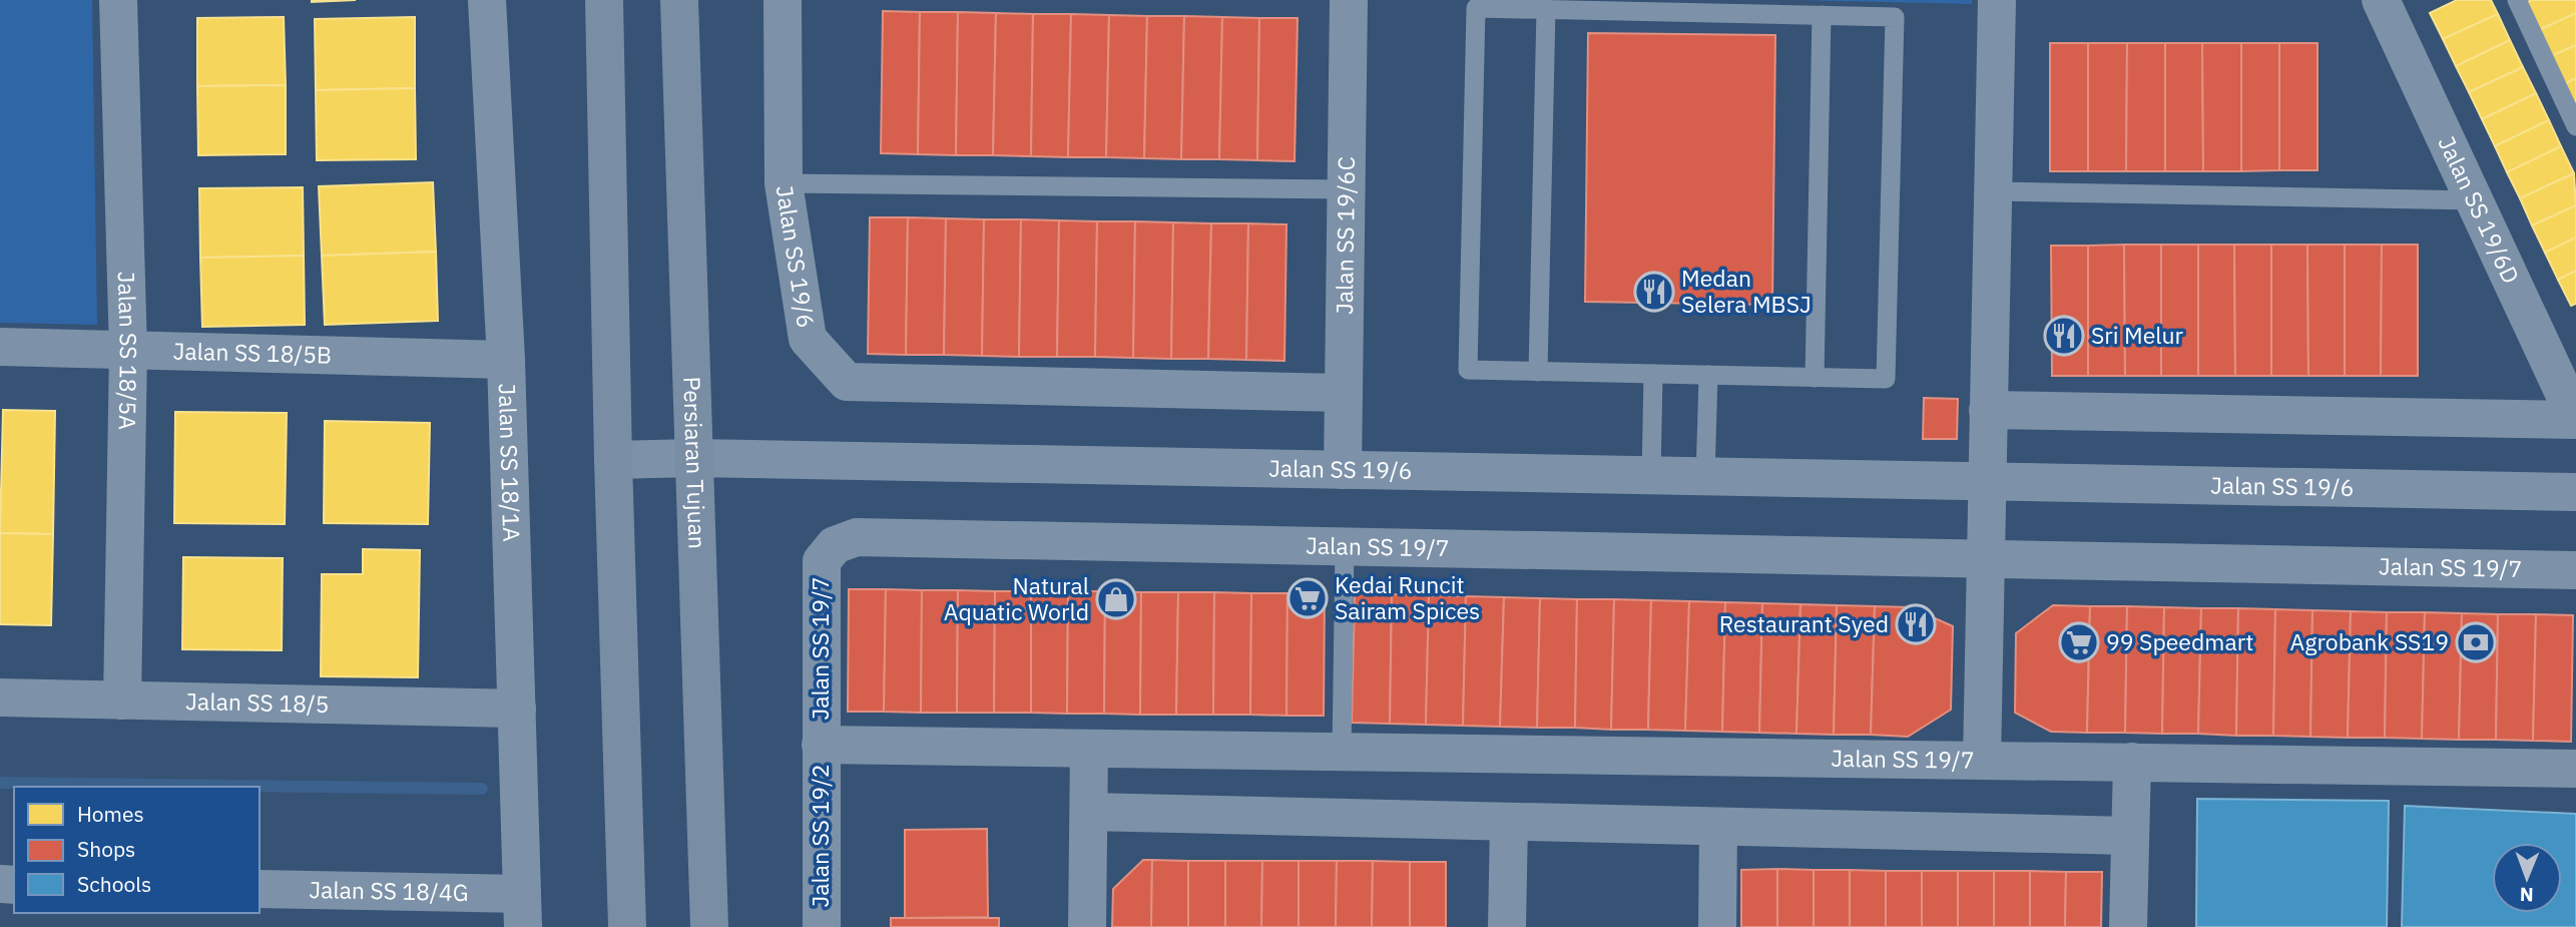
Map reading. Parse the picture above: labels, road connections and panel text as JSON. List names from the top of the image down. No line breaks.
{"streets":{"main road":["Persiaran Tujuan"],"street":["Jalan SS 19/6D","Jalan SS 19/6C","Jalan SS 19/6","Jalan SS 18/5A","Jalan SS 18/5B","Jalan SS 18/1A","Jalan SS 19/7","Jalan SS 18/5","Jalan SS 19/2","Jalan SS 18/4G"]},"crossings":[["Jalan SS 19/6C","Jalan SS 19/6"],["Jalan SS 19/6","Persiaran Tujuan"],["Jalan SS 18/5A","Jalan SS 18/5B"],["Jalan SS 18/5A","Jalan SS 18/5"],["Jalan SS 18/5B","Jalan SS 18/1A"],["Jalan SS 18/1A","Jalan SS 18/5"],["Jalan SS 18/1A","Jalan SS 18/4G"],["Jalan SS 19/7","Jalan SS 19/2"]],"places":{"restaurant":["Medan Selera MBSJ","Sri Melur","Restaurant Syed"],"supermarket":["Kedai Runcit Sairam Spices","99 Speedmart"],"shop":["Natural Aquatic World"],"bank":["Agrobank SS19"]},"legend":["Homes","Shops","Schools"],"north":"bottom"}
